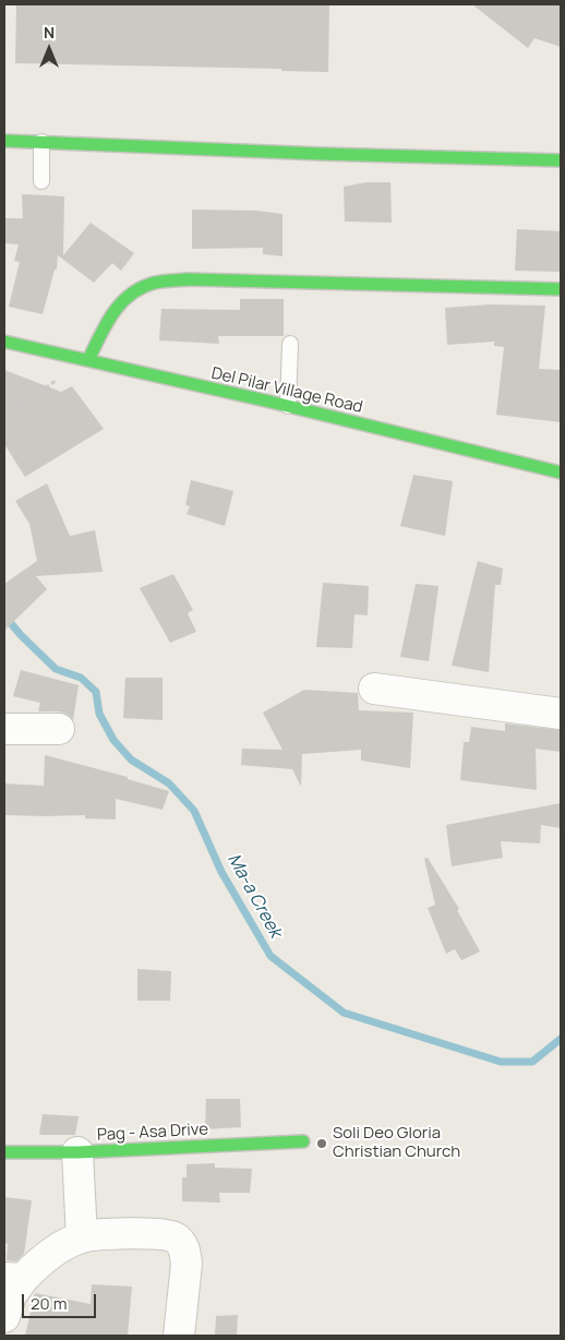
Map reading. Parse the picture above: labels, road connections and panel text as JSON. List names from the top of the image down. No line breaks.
{"streets":{"street":["Del Pilar Village Road","Pag - Asa Drive"]},"water":["Ma-a Creek"],"places":["Soli Deo Gloria Christian Church"],"scale_bar":"20 m","north":"top"}
